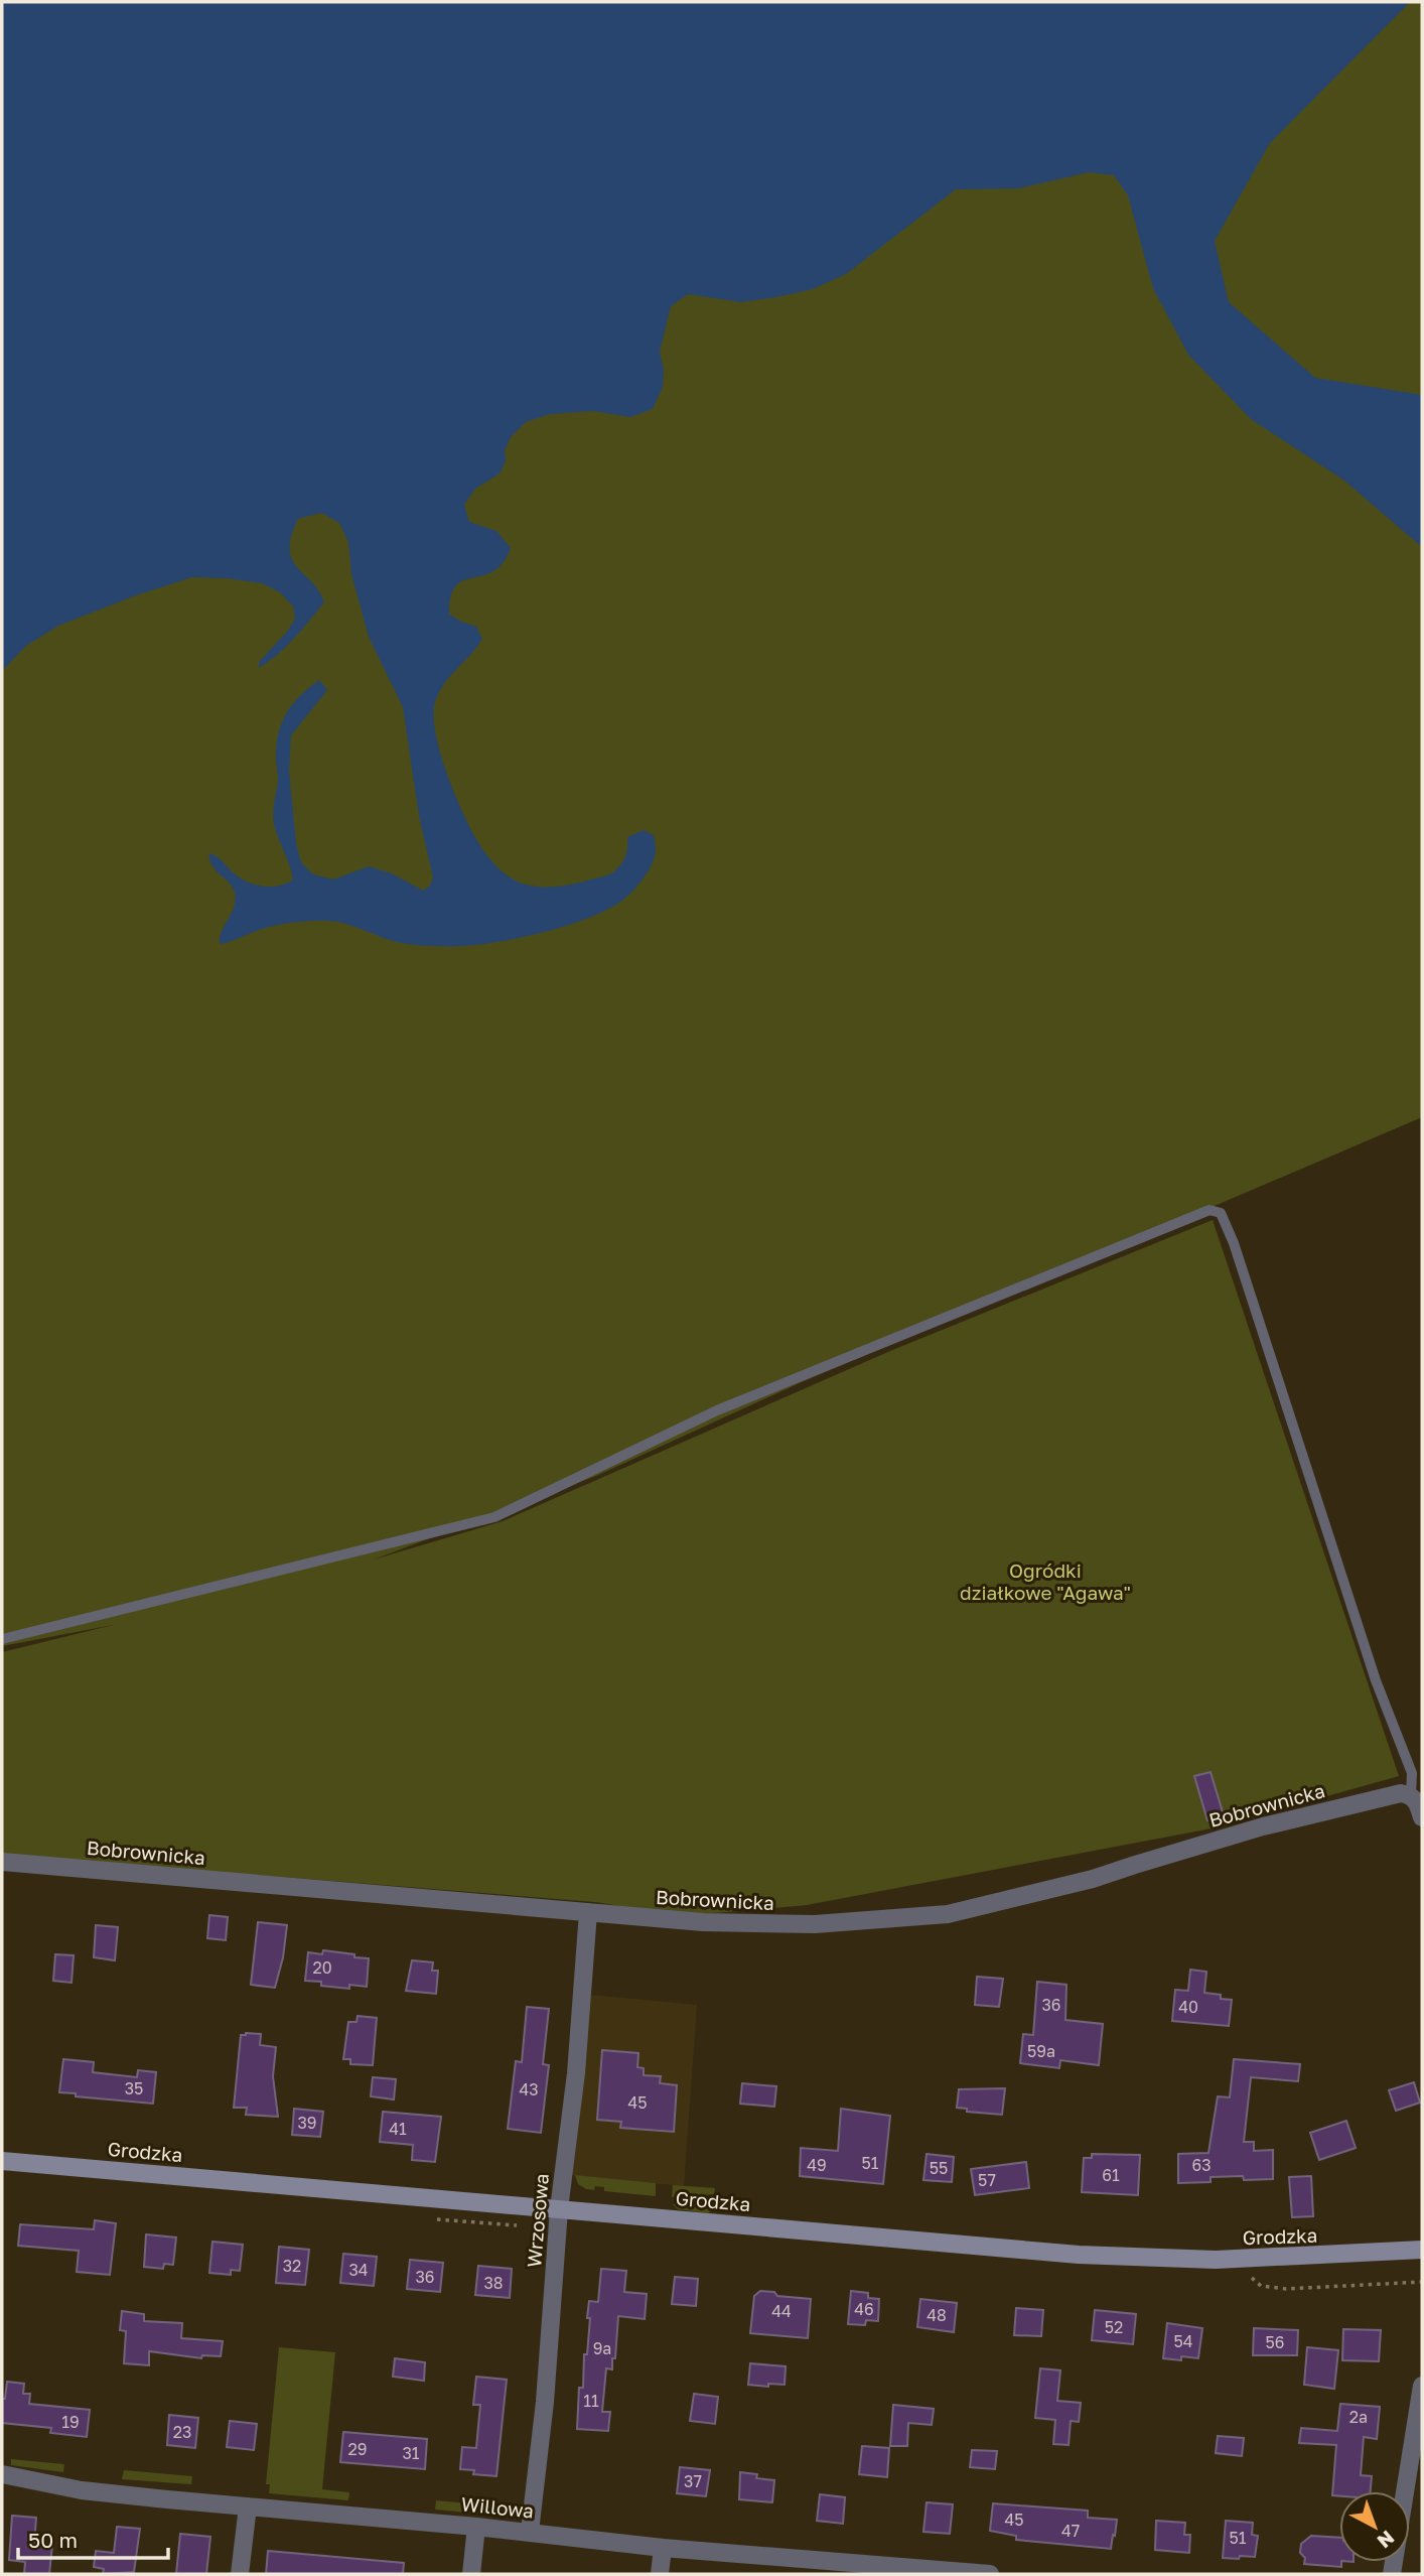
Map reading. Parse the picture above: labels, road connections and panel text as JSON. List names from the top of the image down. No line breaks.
{"streets":{"street":["Bobrownicka","Grodzka","Wrzosowa","Willowa"]},"crossings":[["Bobrownicka","Wrzosowa"],["Grodzka","Wrzosowa"],["Wrzosowa","Willowa"]],"parks":["Ogródki działkowe \"Agawa\""],"house_numbers":["20","36","40","59a","35","43","45","39","41","51","49","63","55","61","57","32","34","36","38","46","44","48","52","54","56","9a","11","2a","19","23","29","31","37","45","47","51"],"scale_bar":"50 m","north":"bottom right"}
